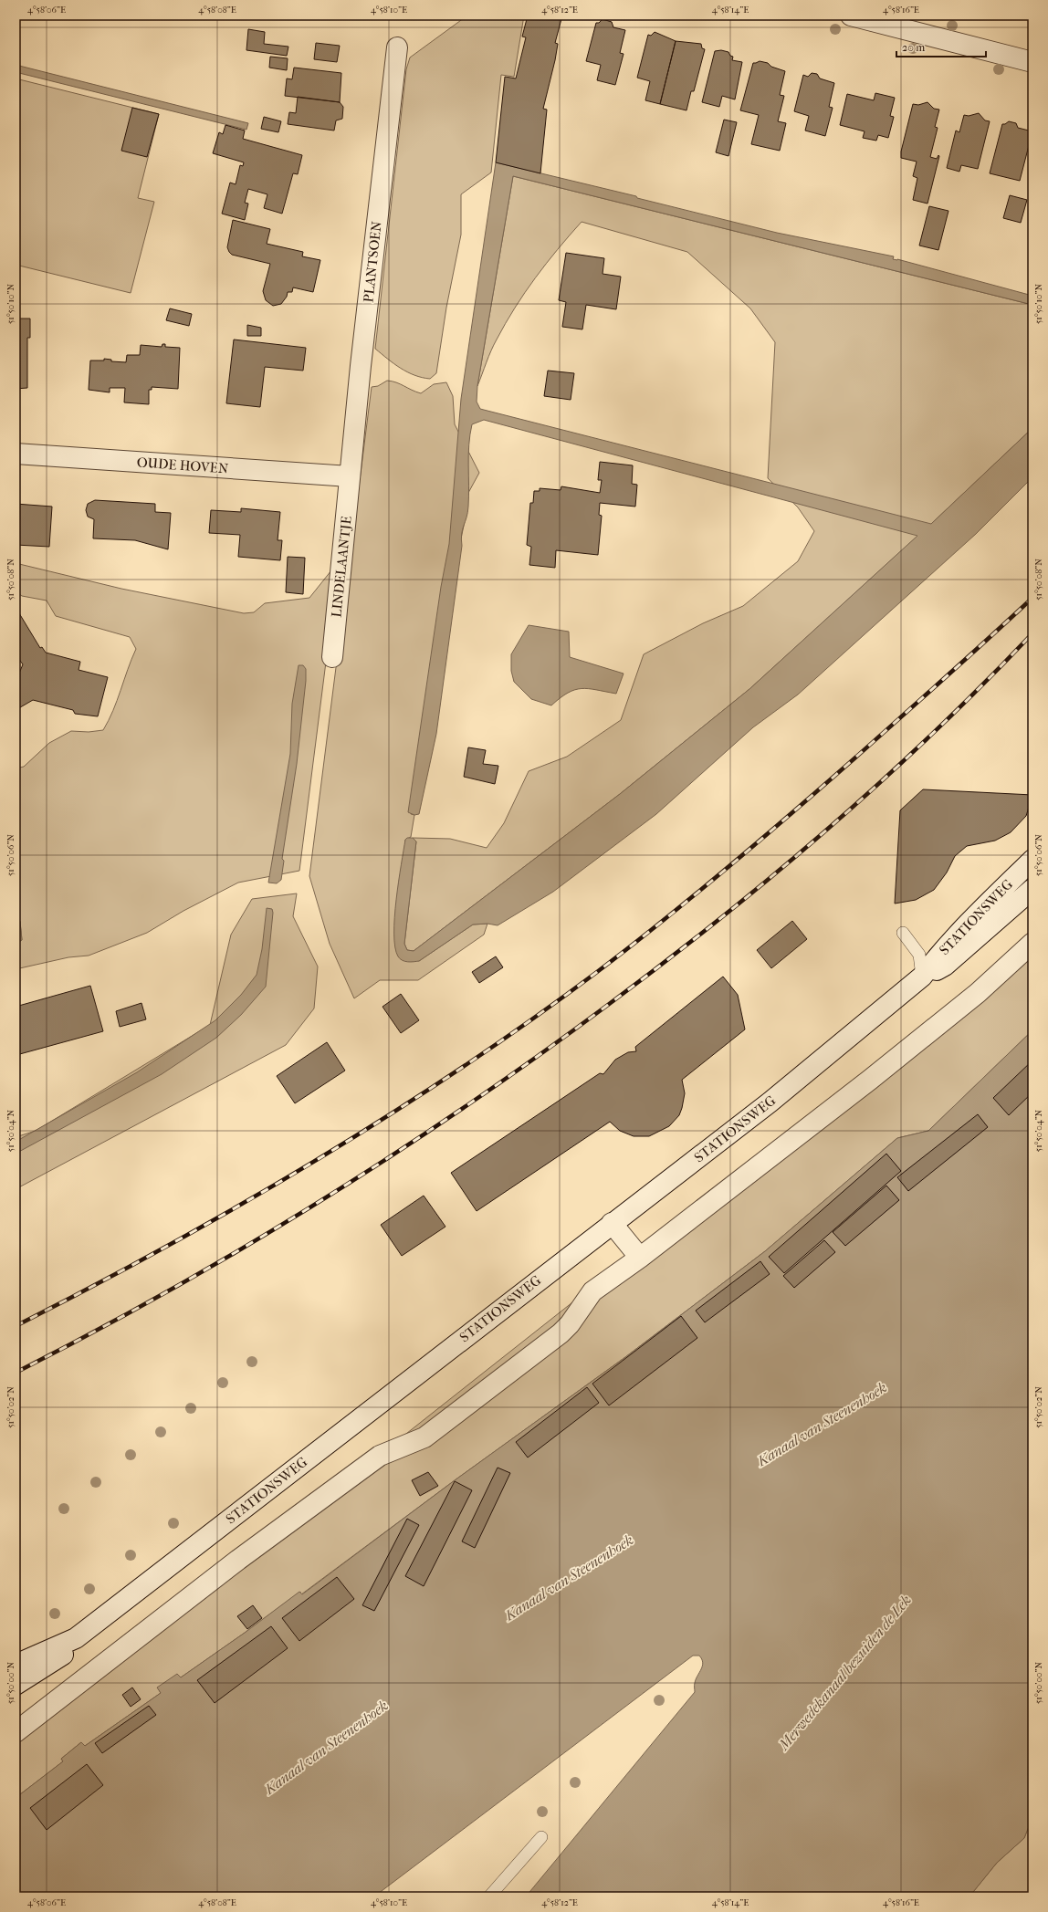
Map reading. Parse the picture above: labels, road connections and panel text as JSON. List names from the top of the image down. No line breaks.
{"streets":{"street":["PLANTSOEN","OUDE HOVEN","LINDELAANTJE","STATIONSWEG"]},"crossings":[["PLANTSOEN","OUDE HOVEN"],["PLANTSOEN","LINDELAANTJE"],["OUDE HOVEN","LINDELAANTJE"]],"water":["Kanaal van Steenenhoek","Merwedekanaal bezuiden de Lek"],"scale_bar":"20 m","coordinates":["4°58'06\"E","4°58'08\"E","4°58'10\"E","4°58'12\"E","4°58'14\"E","4°58'16\"E","51°50'10\"N","51°50'08\"N","51°50'06\"N","51°50'04\"N","51°50'02\"N","51°50'00\"N"]}
